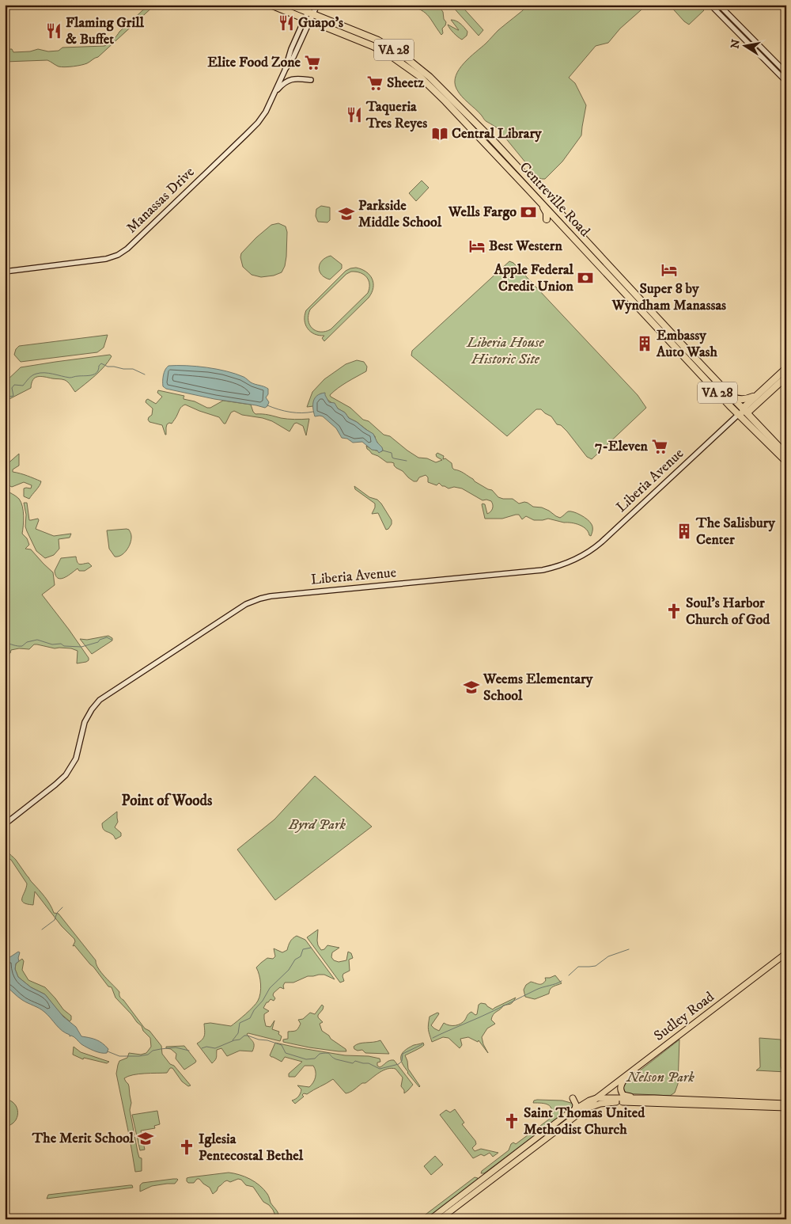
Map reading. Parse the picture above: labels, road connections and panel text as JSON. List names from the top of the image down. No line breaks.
{"streets":{"highway":["VA 28","Centreville Road","Liberia Avenue"],"main road":["Manassas Drive","Sudley Road"]},"crossings":[["Centreville Road","Manassas Drive"],["Centreville Road","Liberia Avenue"]],"districts":["Point of Woods"],"parks":["Liberia House Historic Site","Byrd Park","Nelson Park"],"places":{"restaurant":["Guapo's","Flaming Grill & Buffet","Taqueria Tres Reyes"],"supermarket":["Elite Food Zone","Sheetz","7-Eleven"],"library":["Central Library"],"bank":["Wells Fargo","Apple Federal Credit Union"],"school or university":["Parkside Middle School","Weems Elementary School","The Merit School"],"hotel":["Best Western","Super 8 by Wyndham Manassas"],"building":["Embassy Auto Wash","The Salisbury Center"],"church":["Soul's Harbor Church of God","Saint Thomas United Methodist Church","Iglesia Pentecostal Bethel"]},"north":"left"}
